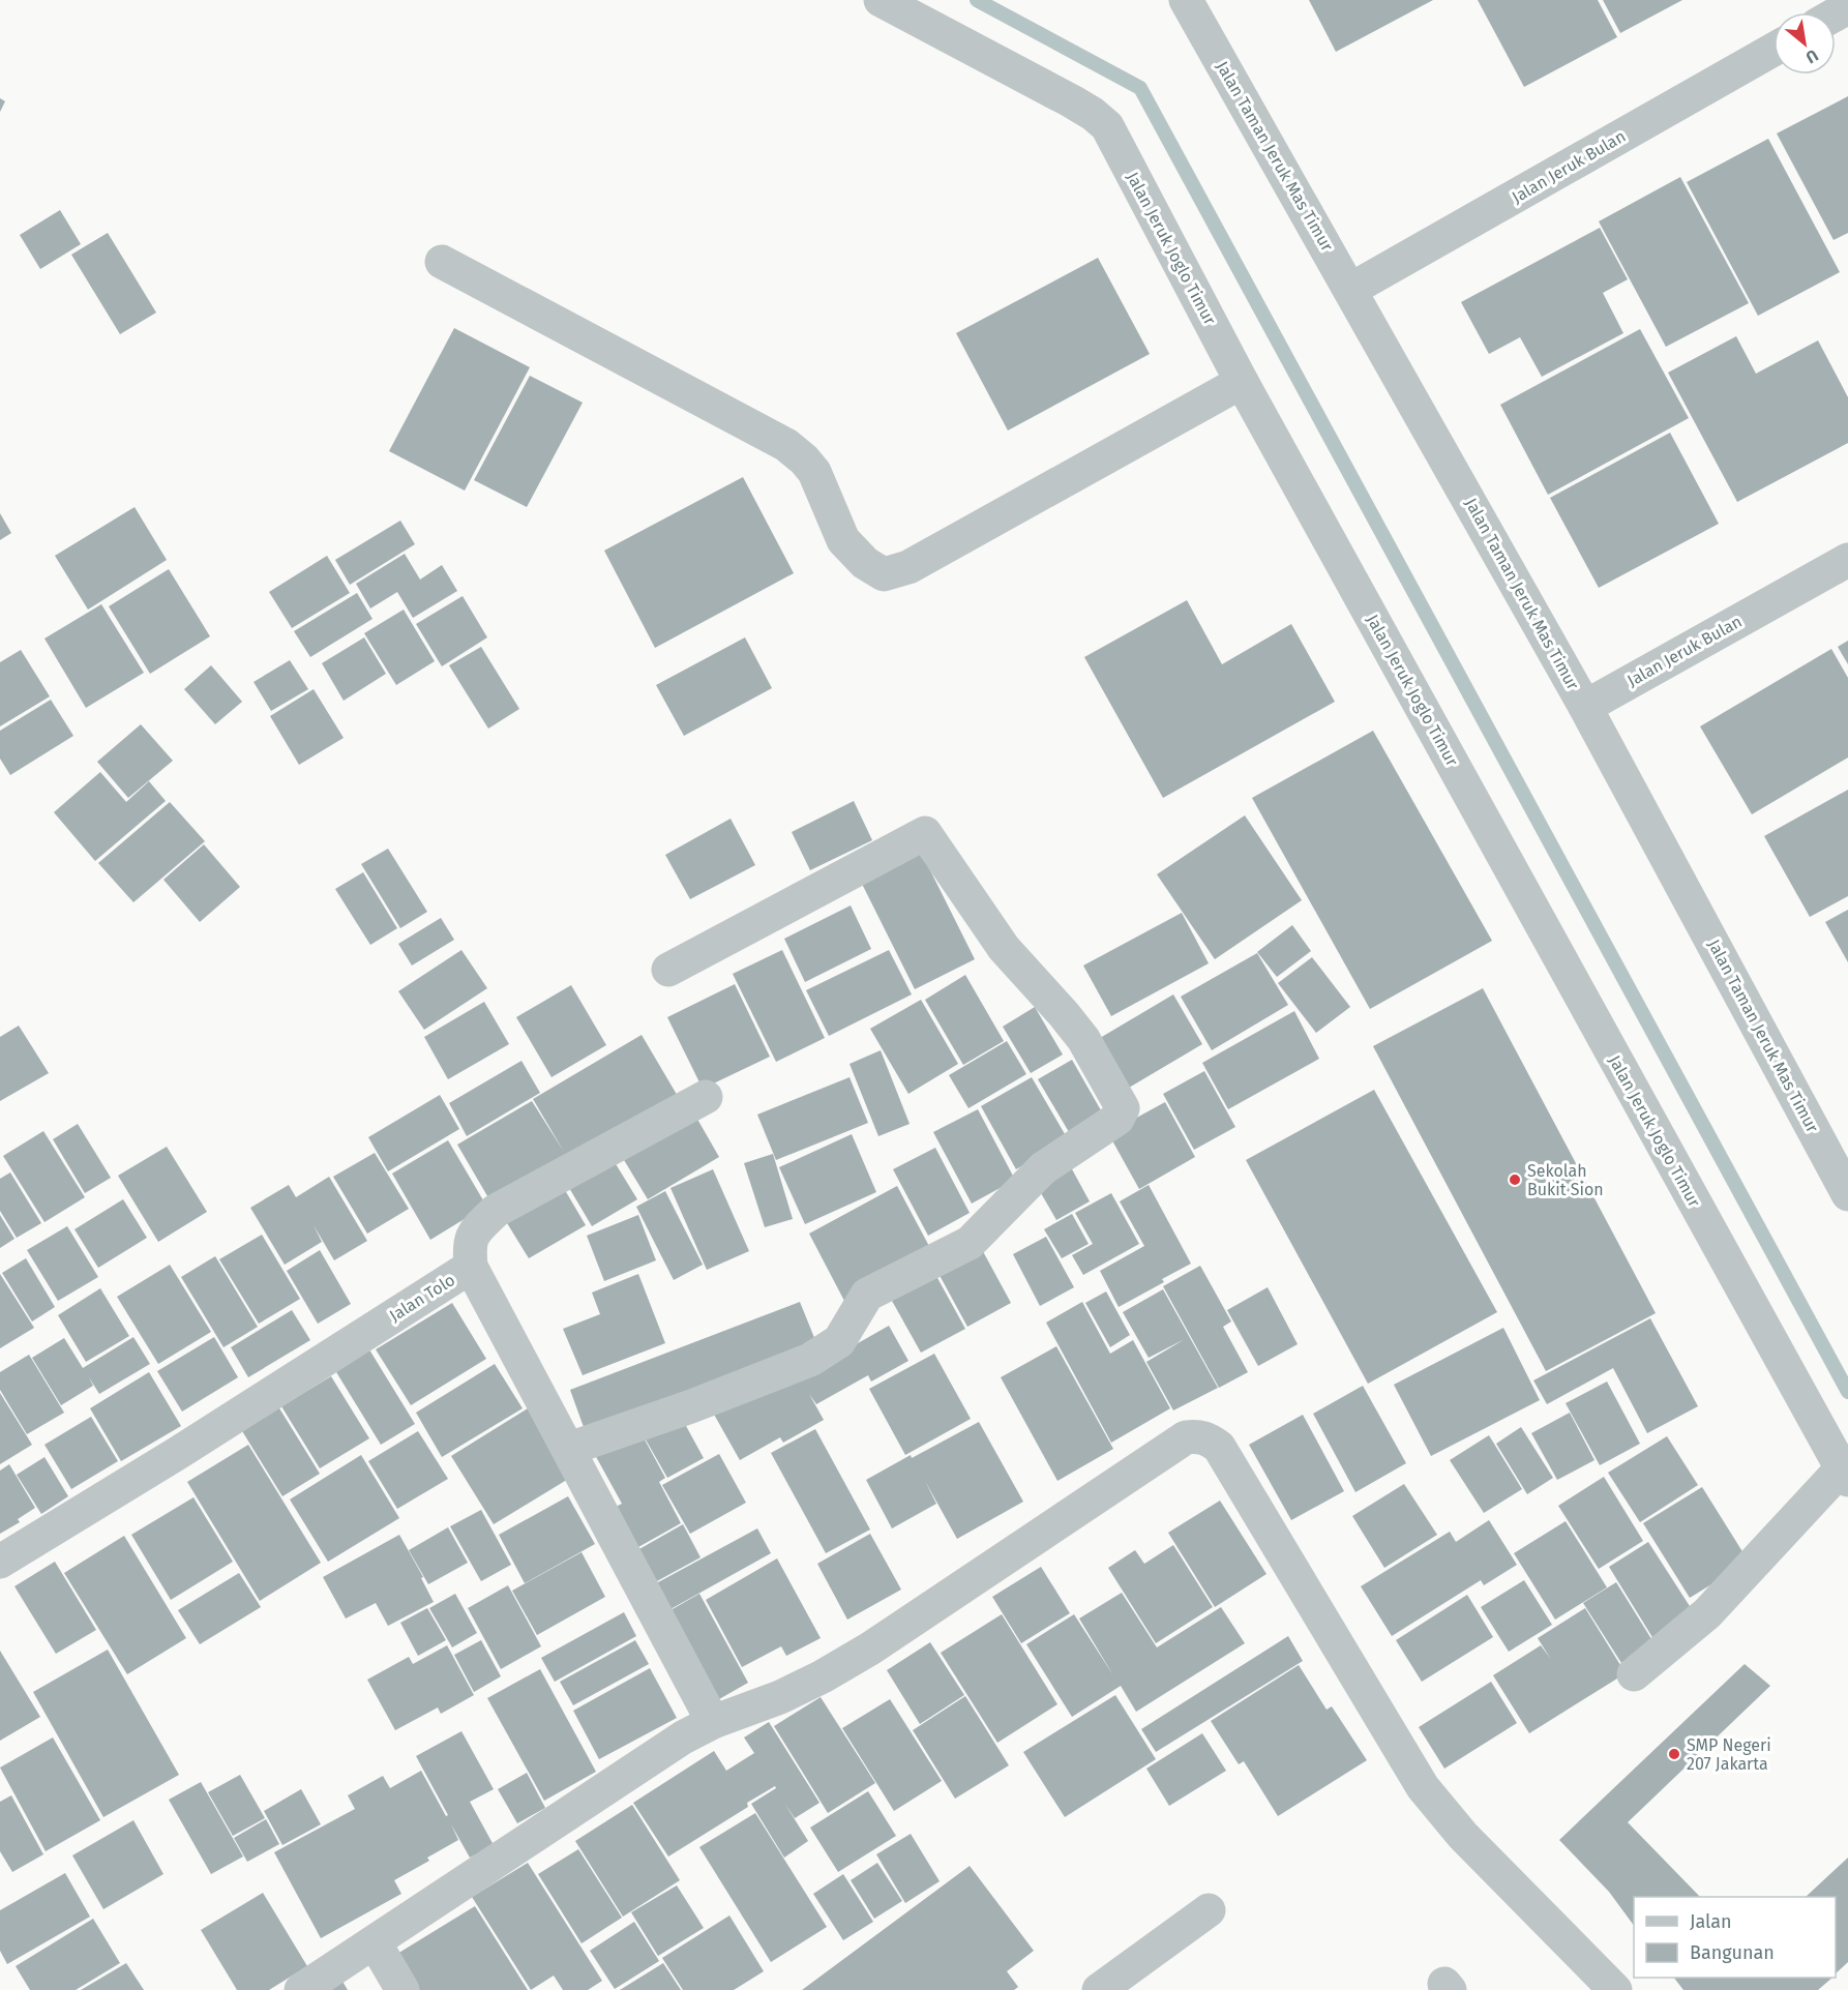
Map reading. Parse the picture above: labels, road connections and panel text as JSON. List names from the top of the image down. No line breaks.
{"streets":{"street":["Jalan Taman Jeruk Mas Timur","Jalan Jeruk Bulan","Jalan Jeruk Joglo Timur","Jalan Tolo"]},"crossings":[["Jalan Taman Jeruk Mas Timur","Jalan Jeruk Bulan"]],"places":["Sekolah Bukit Sion","SMP Negeri 207 Jakarta"],"legend":["Jalan","Bangunan"],"north":"bottom right"}
